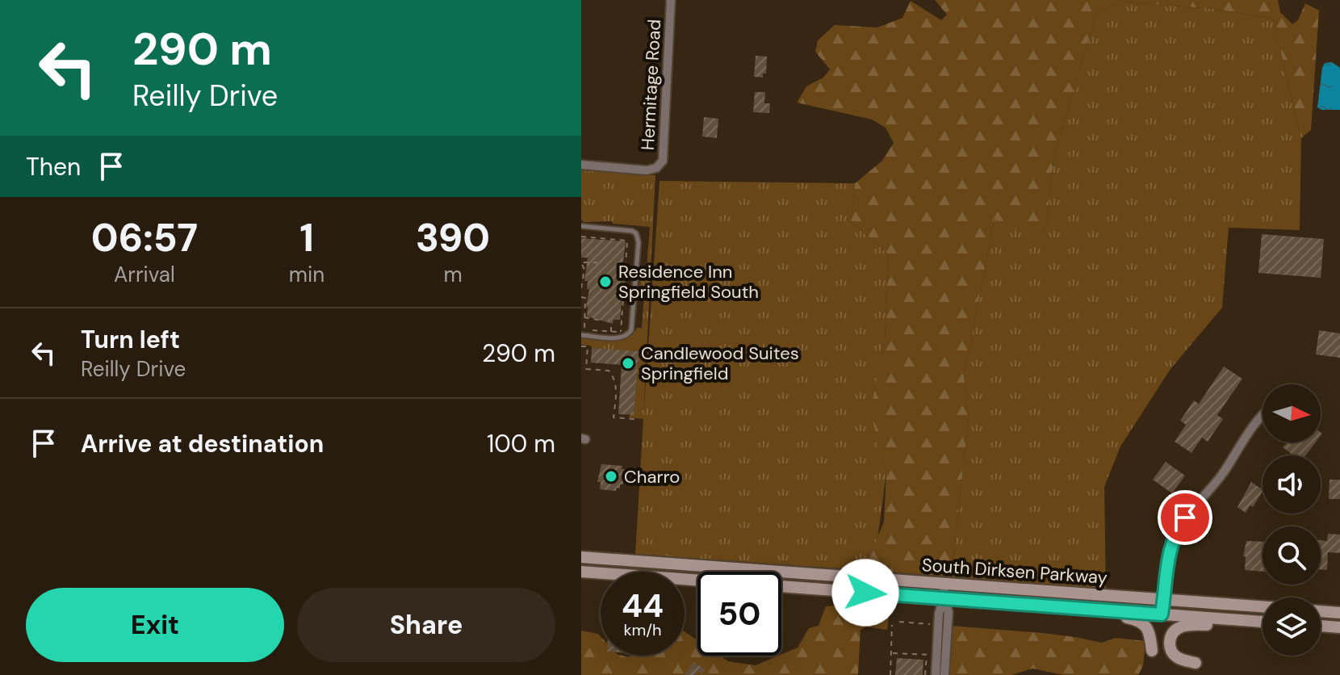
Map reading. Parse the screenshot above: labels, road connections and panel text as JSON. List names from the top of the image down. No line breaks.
{"streets":{"main road":["South Dirksen Parkway"],"street":["Hermitage Road"]},"places":["Residence Inn Springfield South","Candlewood Suites Springfield","Charro"],"north":"right","page":{"turn":["290 m","Reilly Drive"],"then":"Then","eta":["06:57","Arrival","1","min","390","m"],"list":[{"name":"Turn left","note":"Reilly Drive","value":"290 m"},{"name":"Arrive at destination","value":"100 m"}],"speed":"44 km/h","limit":"50","buttons":["Exit","Share"]}}
